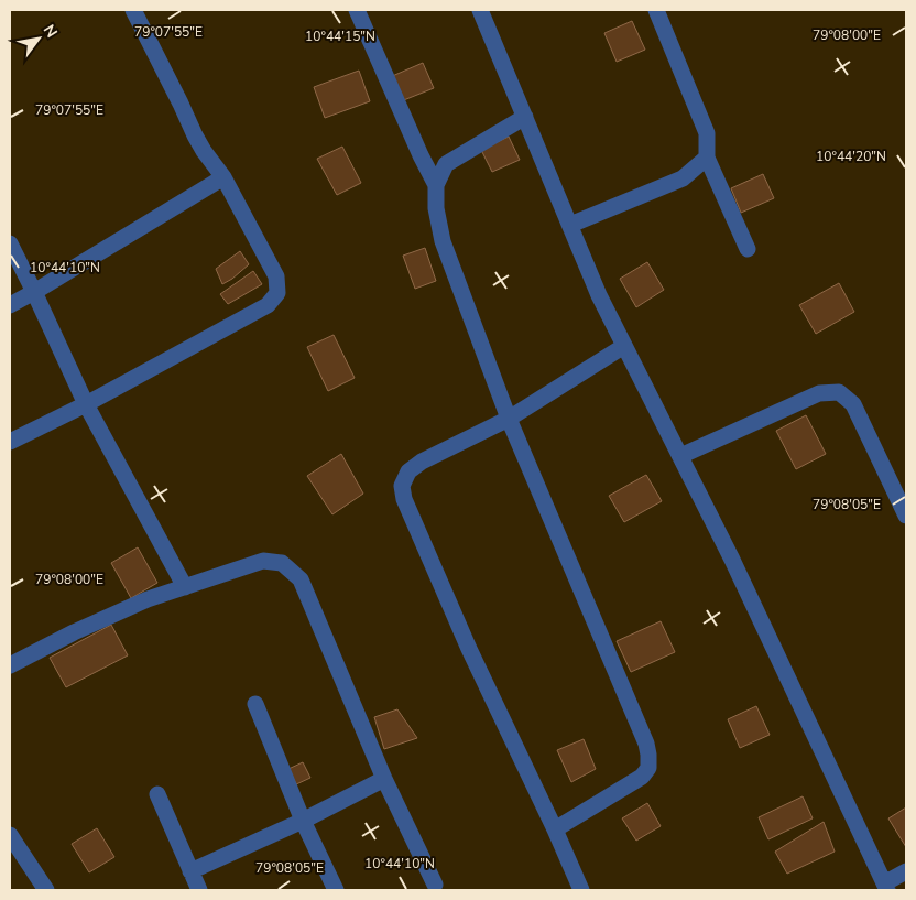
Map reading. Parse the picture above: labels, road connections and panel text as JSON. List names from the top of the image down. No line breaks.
{"north":"top right","coordinates":["79°07'55\"E","79°08'00\"E","10°44'15\"N","10°44'20\"N","10°44'10\"N","79°08'05\"E"]}
